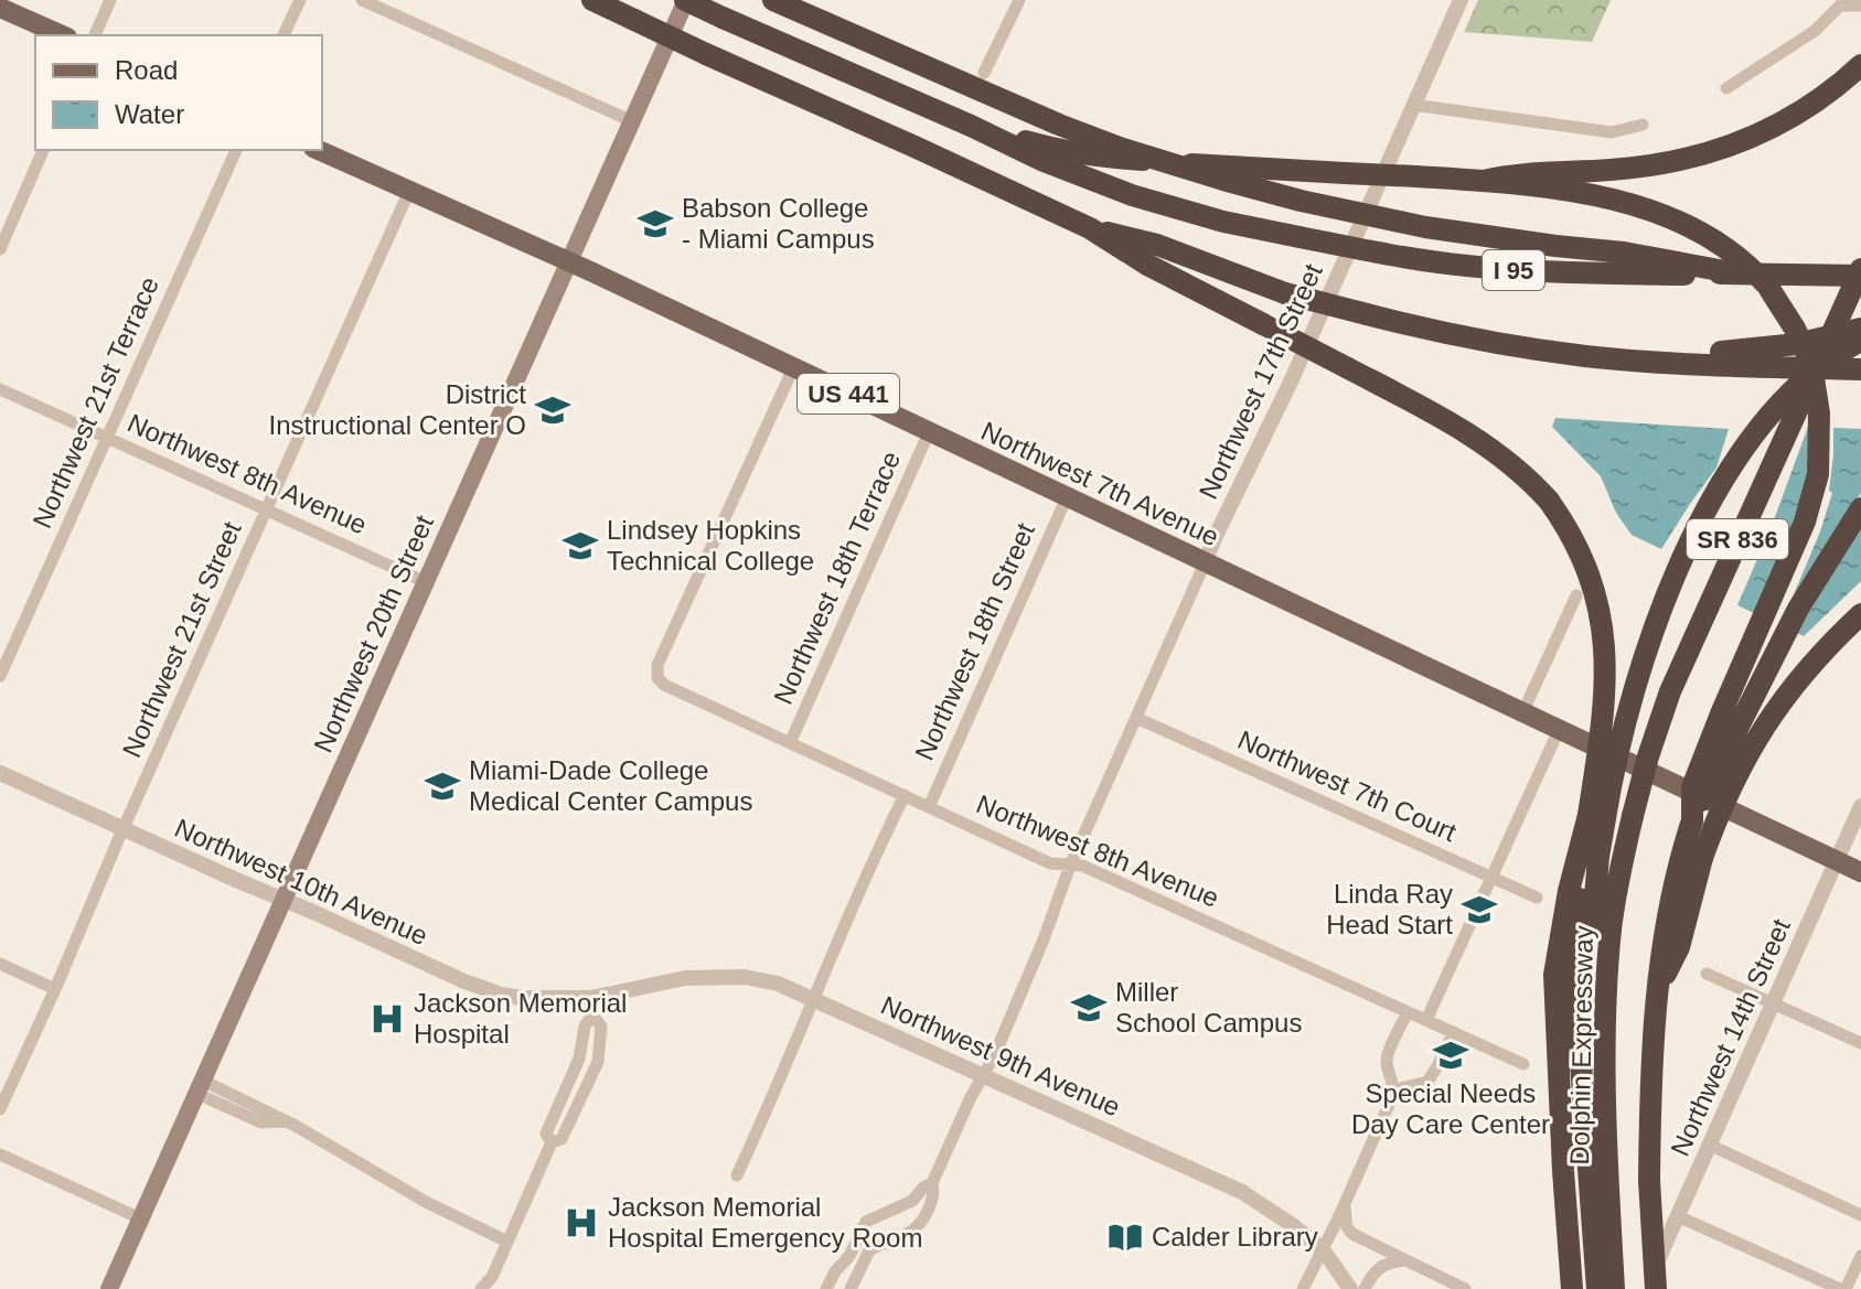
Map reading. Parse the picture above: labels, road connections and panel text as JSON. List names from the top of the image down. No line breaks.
{"streets":{"highway":["I 95","SR 836","Dolphin Expressway"],"main road":["US 441","Northwest 7th Avenue","Northwest 20th Street"],"street":["Northwest 17th Street","Northwest 21st Terrace","Northwest 8th Avenue","Northwest 18th Terrace","Northwest 21st Street","Northwest 18th Street","Northwest 7th Court","Northwest 10th Avenue","Northwest 14th Street","Northwest 9th Avenue"]},"crossings":[["I 95","Northwest 20th Street"],["I 95","Dolphin Expressway"],["Northwest 17th Street","Northwest 8th Avenue"],["Northwest 17th Street","Northwest 7th Avenue"],["Northwest 17th Street","Northwest 7th Court"],["Northwest 17th Street","Northwest 9th Avenue"],["Northwest 21st Terrace","Northwest 8th Avenue"],["Northwest 8th Avenue","Northwest 7th Avenue"],["Northwest 8th Avenue","Northwest 18th Terrace"],["Northwest 8th Avenue","Northwest 20th Street"],["Northwest 8th Avenue","Northwest 21st Street"],["Northwest 8th Avenue","Northwest 18th Street"],["Northwest 7th Avenue","Northwest 18th Terrace"],["Northwest 7th Avenue","Northwest 20th Street"],["Northwest 7th Avenue","Northwest 21st Street"],["Northwest 7th Avenue","Northwest 18th Street"],["Northwest 7th Avenue","Northwest 14th Street"],["Northwest 20th Street","Northwest 10th Avenue"],["Northwest 21st Street","Northwest 10th Avenue"],["Northwest 10th Avenue","Northwest 9th Avenue"]],"places":{"school or university":["Babson College - Miami Campus","District Instructional Center O","Lindsey Hopkins Technical College","Miami-Dade College Medical Center Campus","Linda Ray Head Start","Miller School Campus","Special Needs Day Care Center"],"hospital":["Jackson Memorial Hospital","Jackson Memorial Hospital Emergency Room"],"library":["Calder Library"]},"legend":["Road","Water"]}
